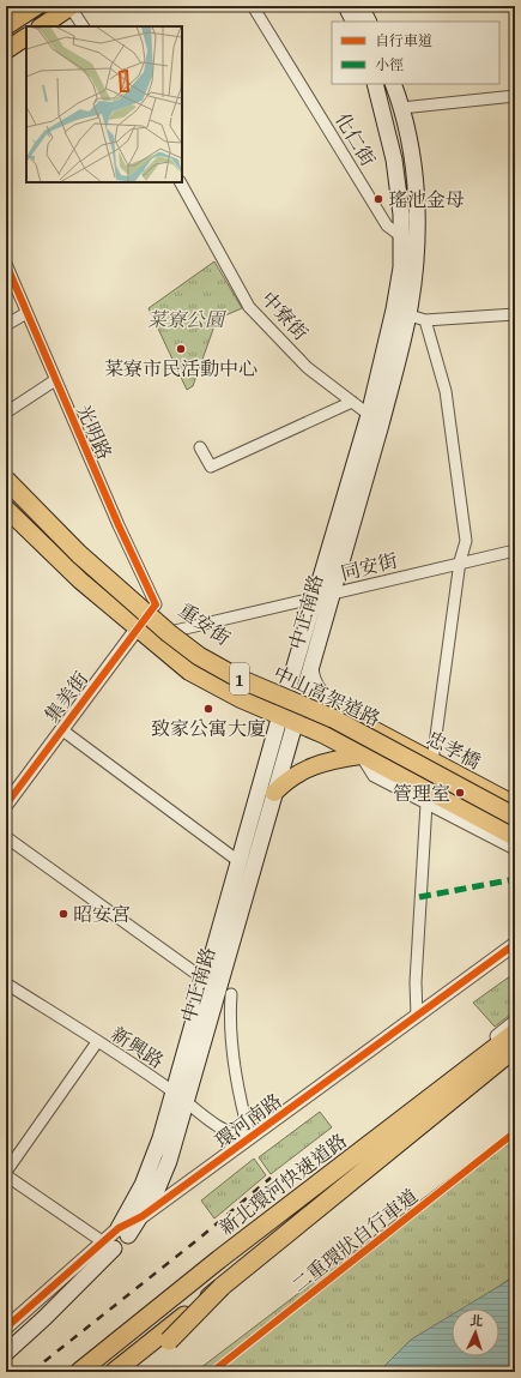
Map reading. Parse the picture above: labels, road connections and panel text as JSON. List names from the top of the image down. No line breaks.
{"streets":{"highway":["1","中山高架道路","新北環河快速道路"],"main road":["中正南路","重安街","忠孝橋"],"street":["化仁街","中寮街","光明路","同安街","集美街","新興路","環河南路"],"cycle path":["二重環狀自行車道"]},"crossings":[["化仁街","中正南路"],["中寮街","中正南路"],["光明路","重安街"],["光明路","集美街"],["同安街","中正南路"],["同安街","重安街"],["中正南路","重安街"],["中正南路","1"],["中正南路","新興路"],["中正南路","環河南路"],["重安街","中山高架道路"],["重安街","集美街"],["重安街","忠孝橋"],["1","集美街"],["新興路","環河南路"]],"parks":["菜寮公園"],"places":["瑤池金母","菜寮市民活動中心","致家公寓大廈","管理室","昭安宮"],"legend":["自行車道","小徑"],"north":"top"}
